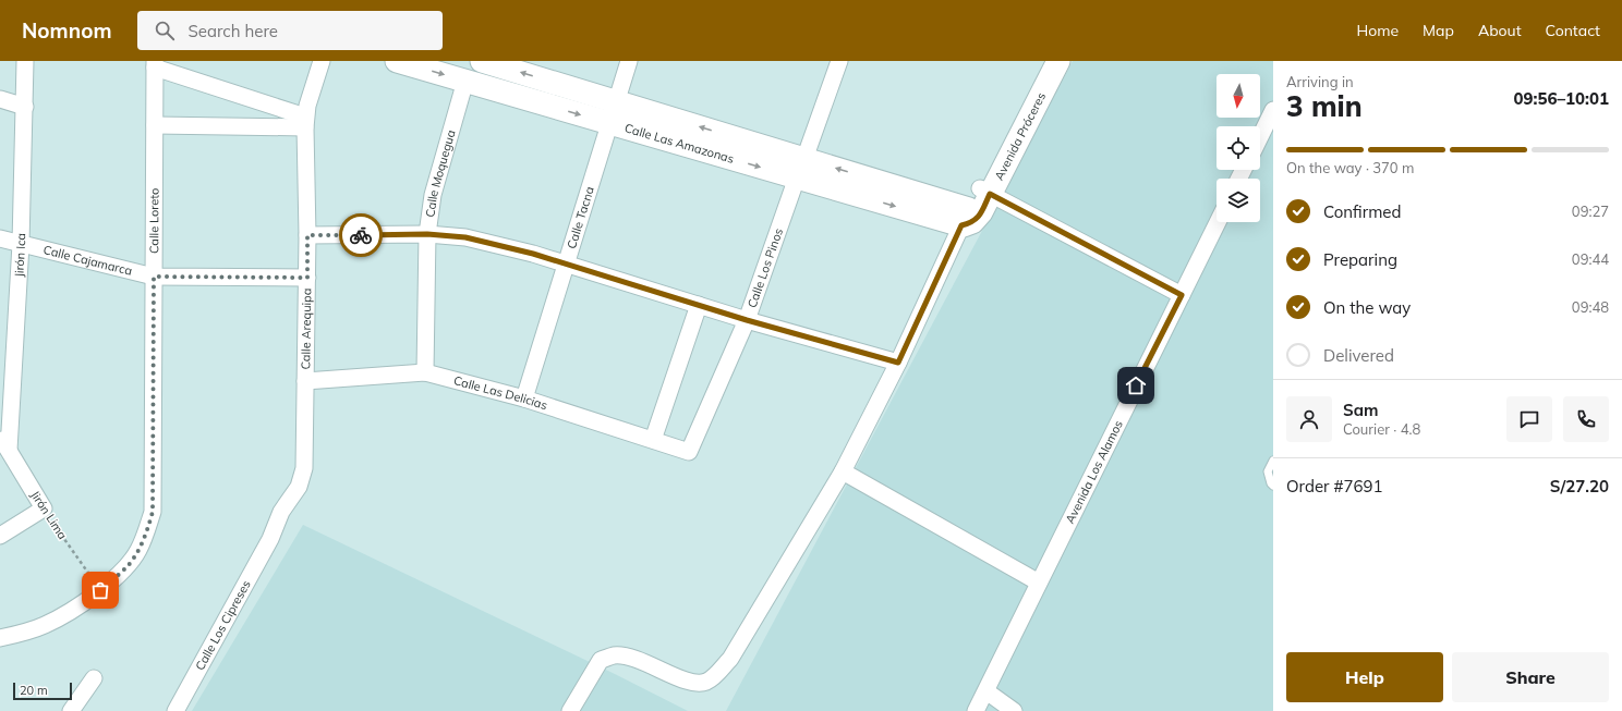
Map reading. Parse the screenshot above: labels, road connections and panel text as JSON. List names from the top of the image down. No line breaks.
{"streets":{"street":["Avenida Próceres","Calle Las Amazonas","Calle Moquegua","Calle Tacna","Calle Loreto","Jirón Ica","Calle Cajamarca","Calle Los Pinos","Calle Arequipa","Calle Las Delicias","Avenida Los Alamos","Jirón Lima","Calle Los Cipreses"]},"crossings":[["Avenida Próceres","Calle Las Amazonas"],["Calle Las Amazonas","Calle Moquegua"],["Calle Las Amazonas","Calle Tacna"],["Calle Las Amazonas","Calle Los Pinos"],["Calle Moquegua","Calle Las Delicias"],["Calle Tacna","Calle Las Delicias"],["Calle Loreto","Calle Cajamarca"],["Calle Loreto","Jirón Lima"],["Jirón Ica","Calle Cajamarca"],["Jirón Ica","Jirón Lima"],["Calle Cajamarca","Calle Arequipa"],["Calle Los Pinos","Calle Las Delicias"],["Calle Arequipa","Calle Las Delicias"],["Calle Arequipa","Calle Los Cipreses"]],"scale_bar":"20 m","north":"bottom","page":{"header":"Nomnom","search":"Search here","nav":["Home","Map","About","Contact"],"heading":["3 min","Arriving in","09:56–10:01"],"panel":["Sam","Courier · 4.8","Order #7691","S/27.20"],"bar":"On the way · 370 m","list":[["Confirmed","09:27"],["Preparing","09:44"],["On the way","09:48"],"Delivered"],"buttons":["Help","Share"],"scale":"20 m"}}
